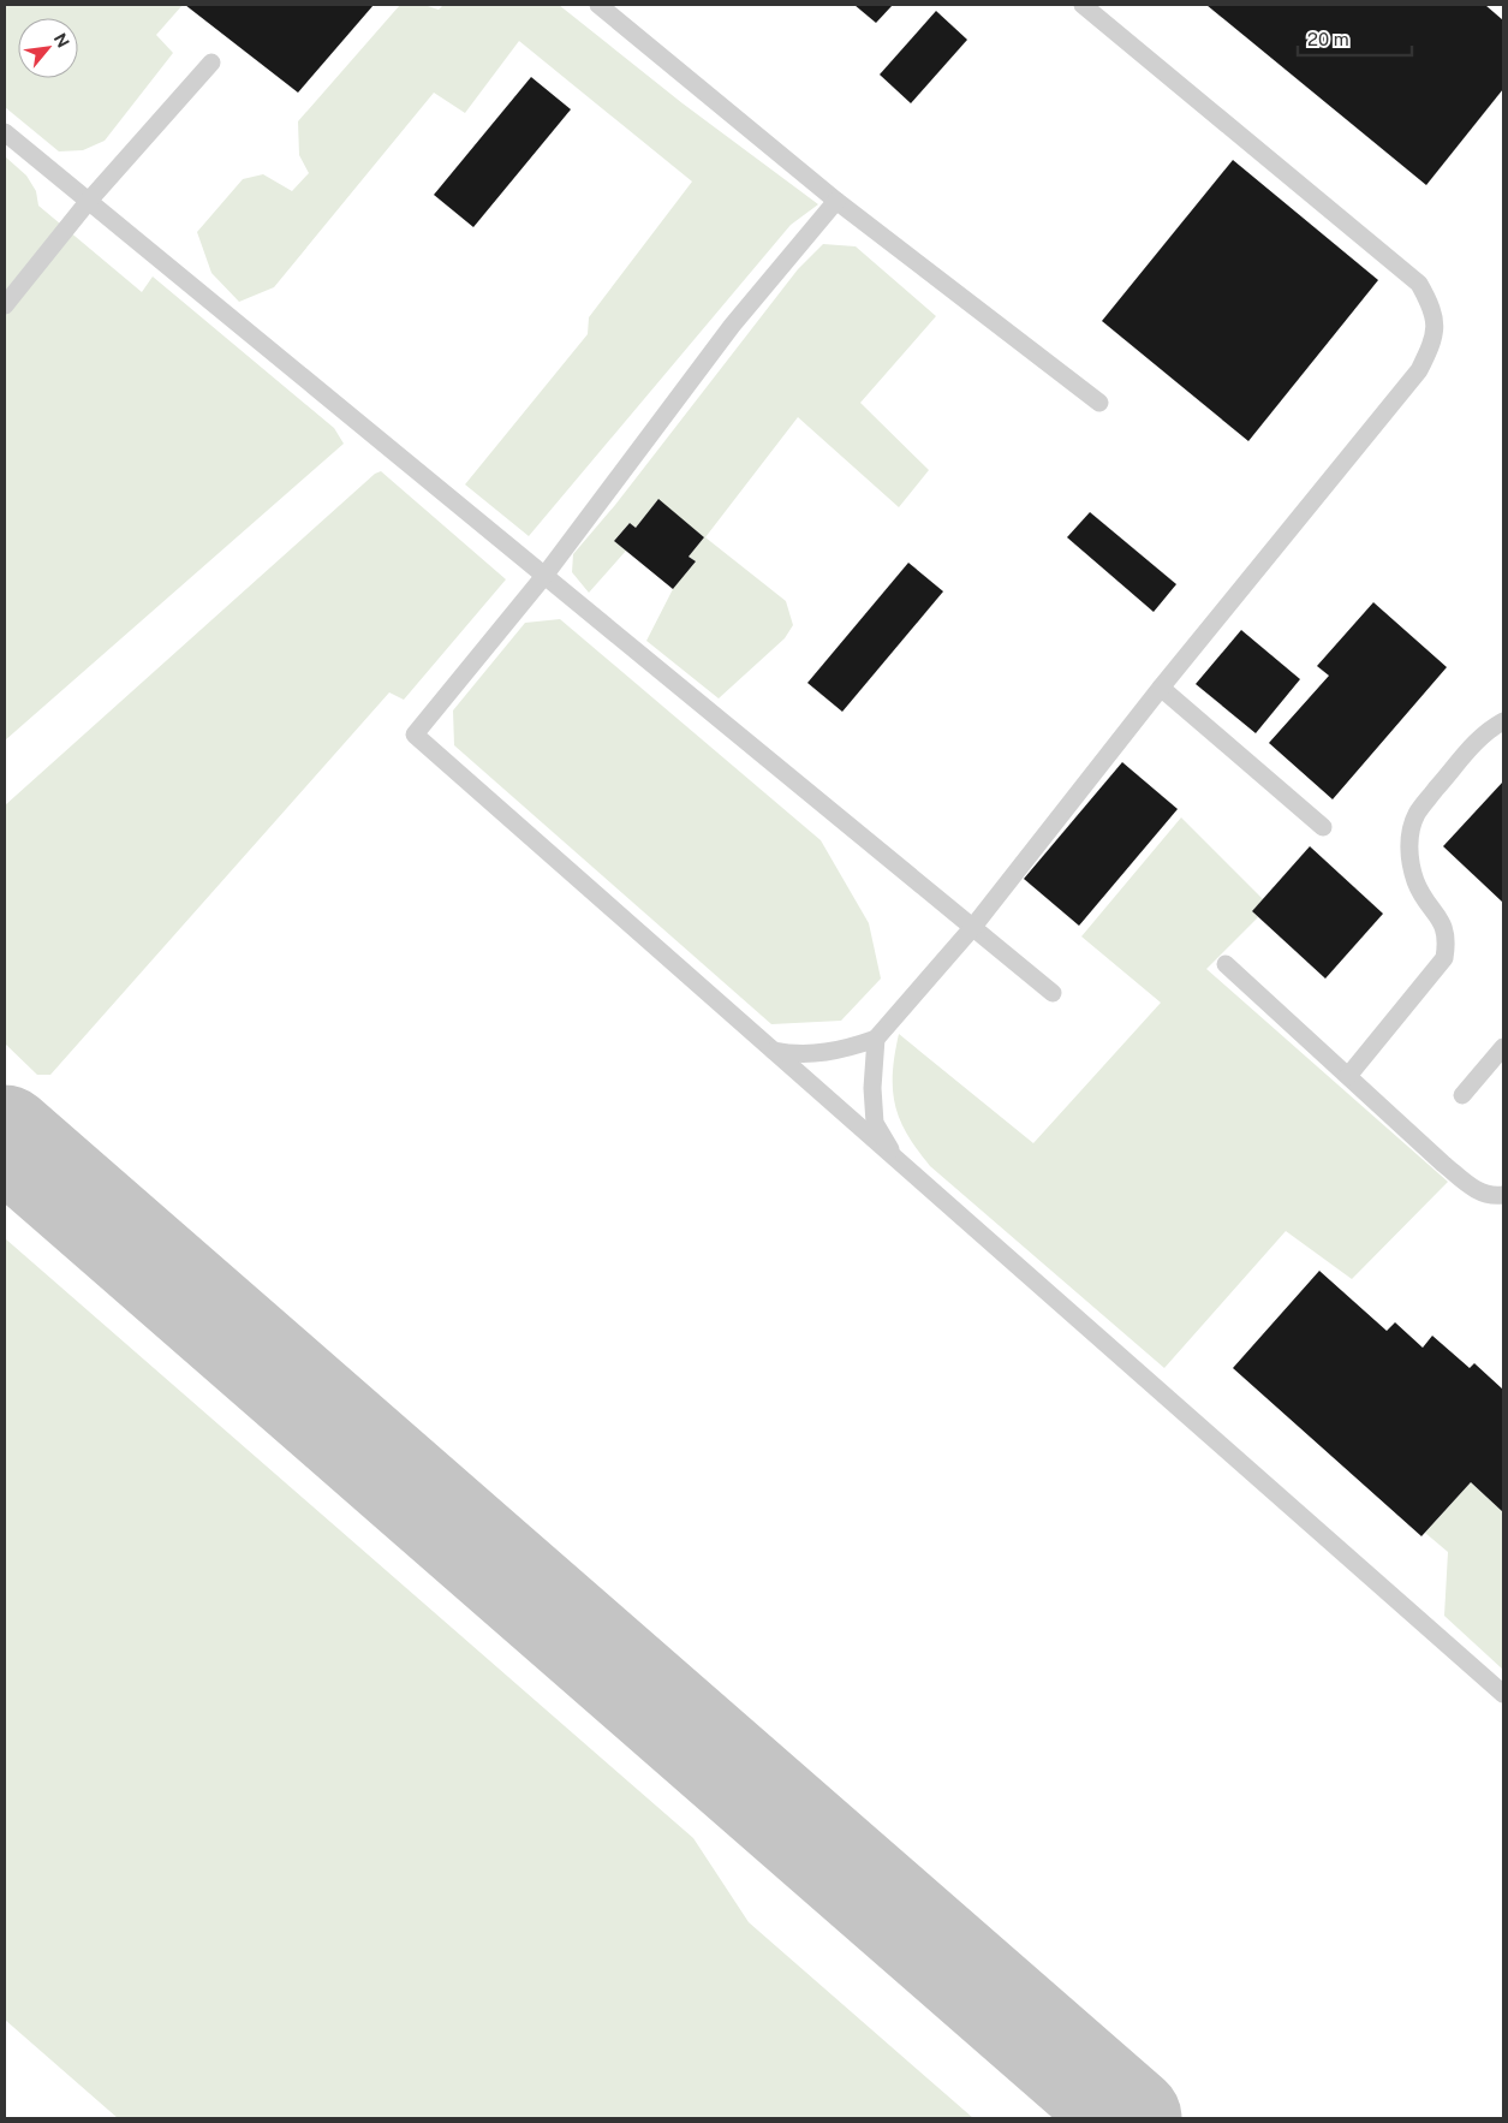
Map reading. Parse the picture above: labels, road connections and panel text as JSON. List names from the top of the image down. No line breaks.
{"scale_bar":"20 m","north":"top right"}
